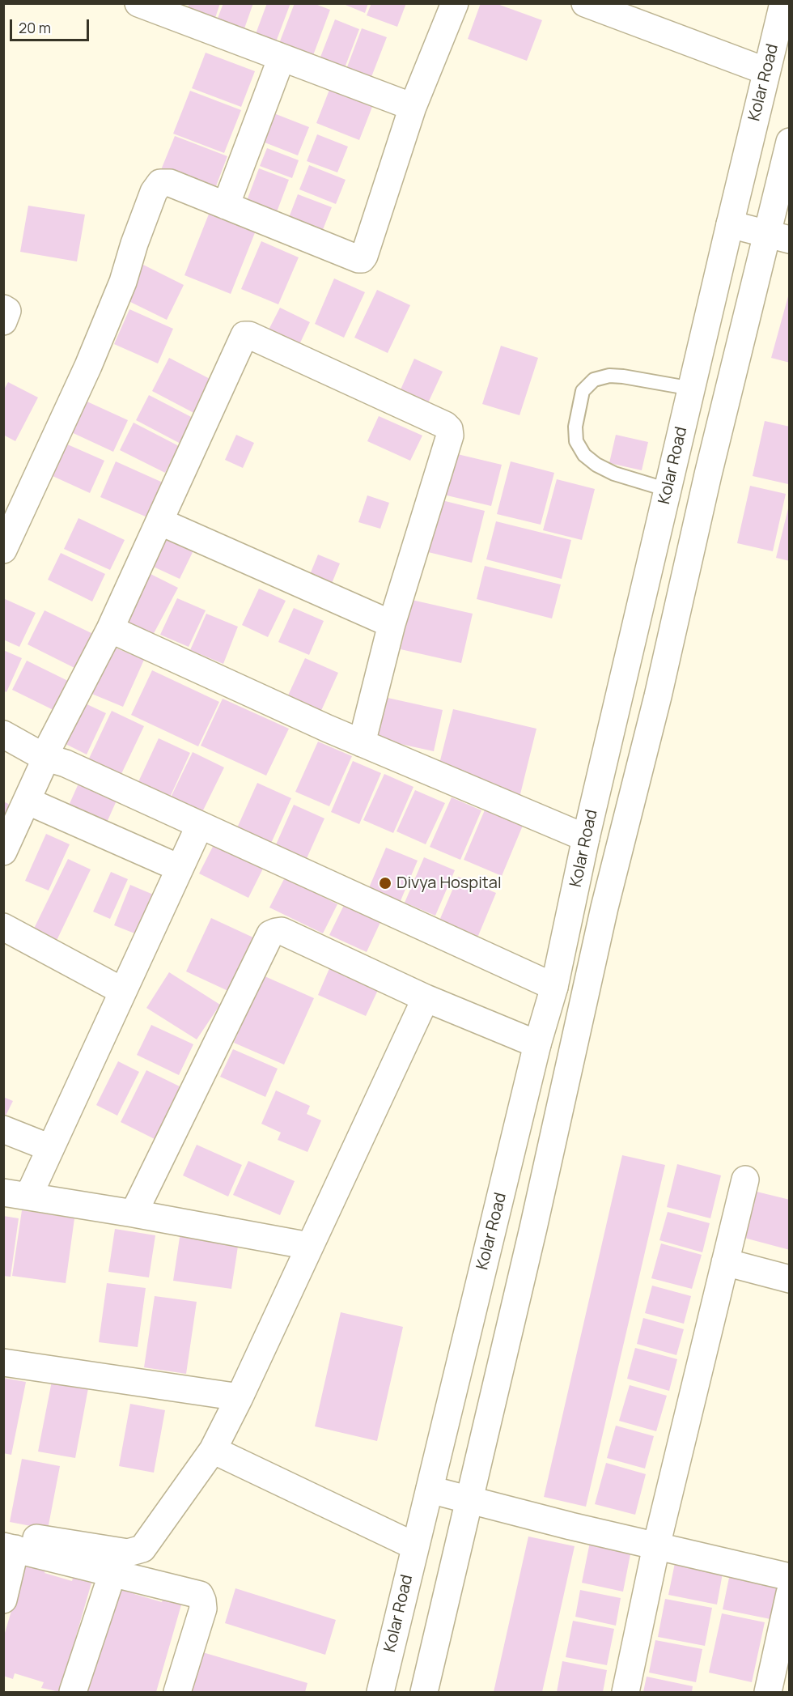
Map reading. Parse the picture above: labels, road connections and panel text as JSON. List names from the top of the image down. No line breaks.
{"streets":{"street":["Kolar Road"]},"places":["Divya Hospital"],"scale_bar":"20 m"}
